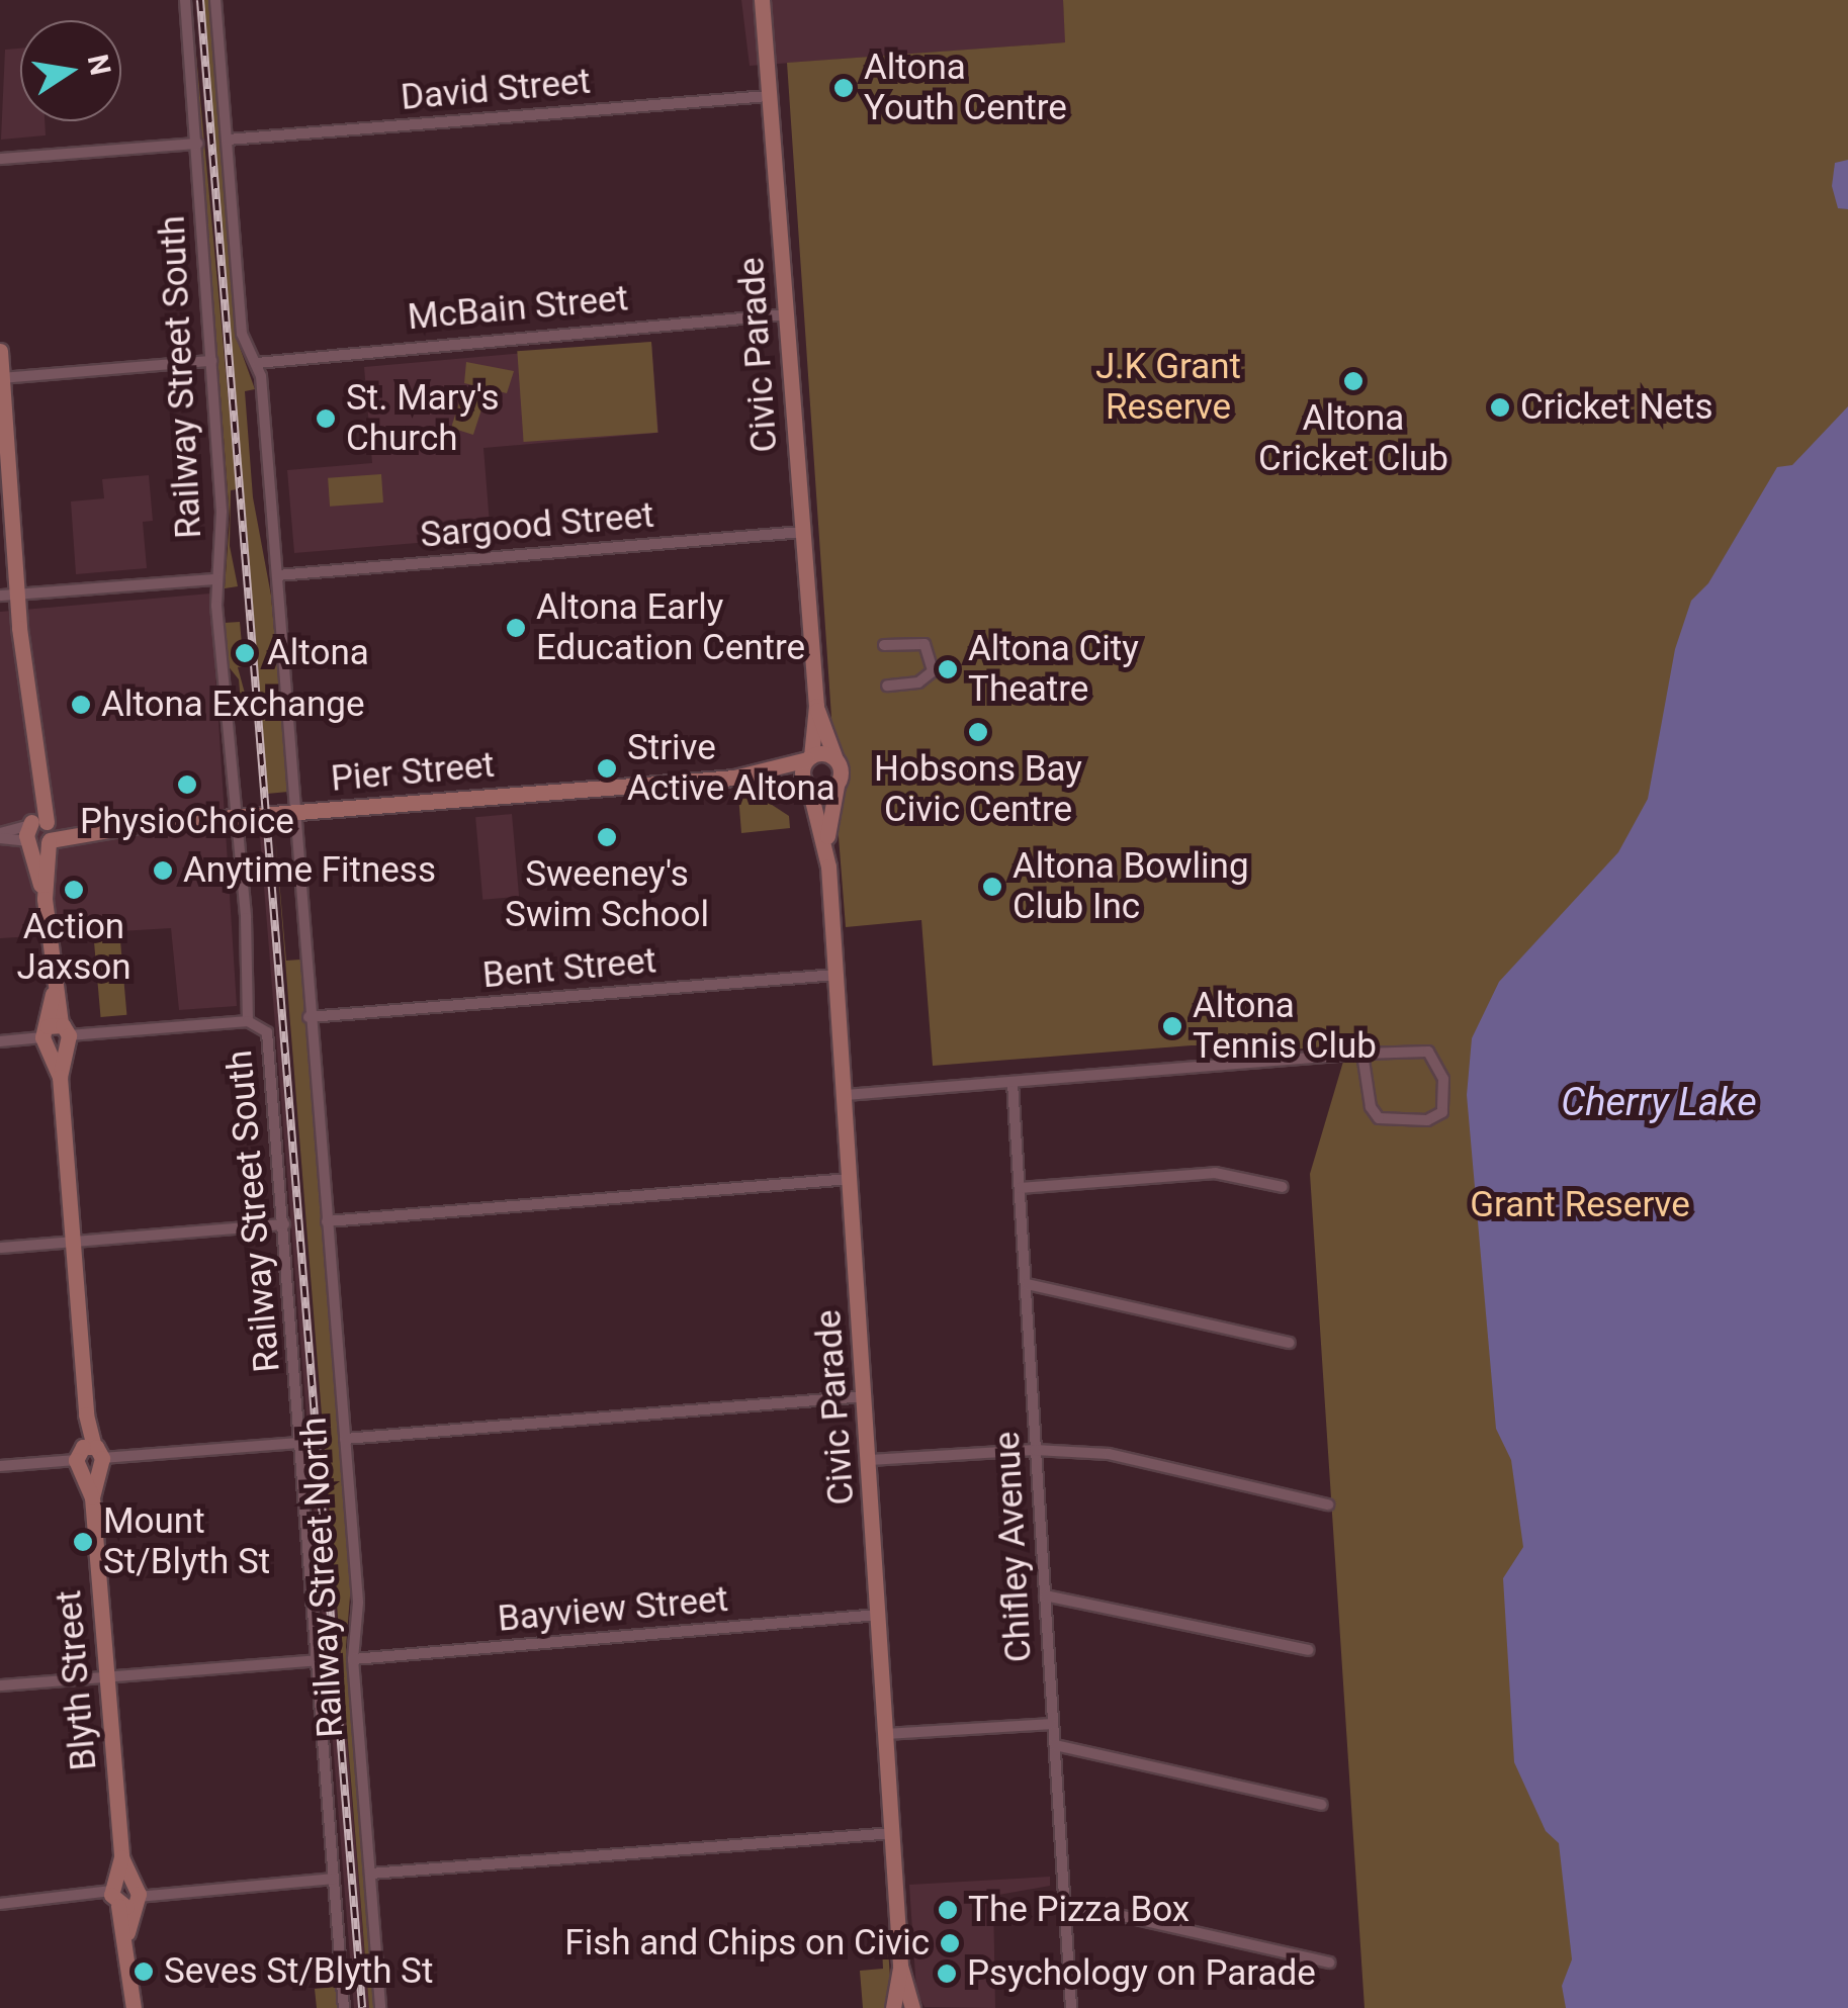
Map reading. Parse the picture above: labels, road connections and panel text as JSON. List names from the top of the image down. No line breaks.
{"streets":{"street":["David Street","McBain Street","Civic Parade","Railway Street South","Sargood Street","Pier Street","Bent Street","Chifley Avenue","Railway Street North","Bayview Street","Blyth Street"]},"crossings":[["David Street","Civic Parade"],["David Street","Railway Street North"],["McBain Street","Civic Parade"],["McBain Street","Railway Street North"],["Civic Parade","Sargood Street"],["Civic Parade","Pier Street"],["Civic Parade","Bent Street"],["Civic Parade","Bayview Street"],["Railway Street South","Pier Street"],["Sargood Street","Railway Street North"],["Pier Street","Railway Street North"],["Pier Street","Blyth Street"],["Bent Street","Railway Street North"],["Railway Street North","Bayview Street"]],"water":["Cherry Lake"],"parks":["J.K Grant Reserve","Grant Reserve"],"places":["Altona Youth Centre","Altona Cricket Club","Cricket Nets","St. Mary's Church","Altona Early Education Centre","Altona","Altona City Theatre","Altona Exchange","Hobsons Bay Civic Centre","Strive Active Altona","PhysioChoice","Sweeney's Swim School","Anytime Fitness","Altona Bowling Club Inc","Action Jaxson","Altona Tennis Club","Mount St/Blyth St","The Pizza Box","Fish and Chips on Civic","Seves St/Blyth St","Psychology on Parade"],"north":"right"}
